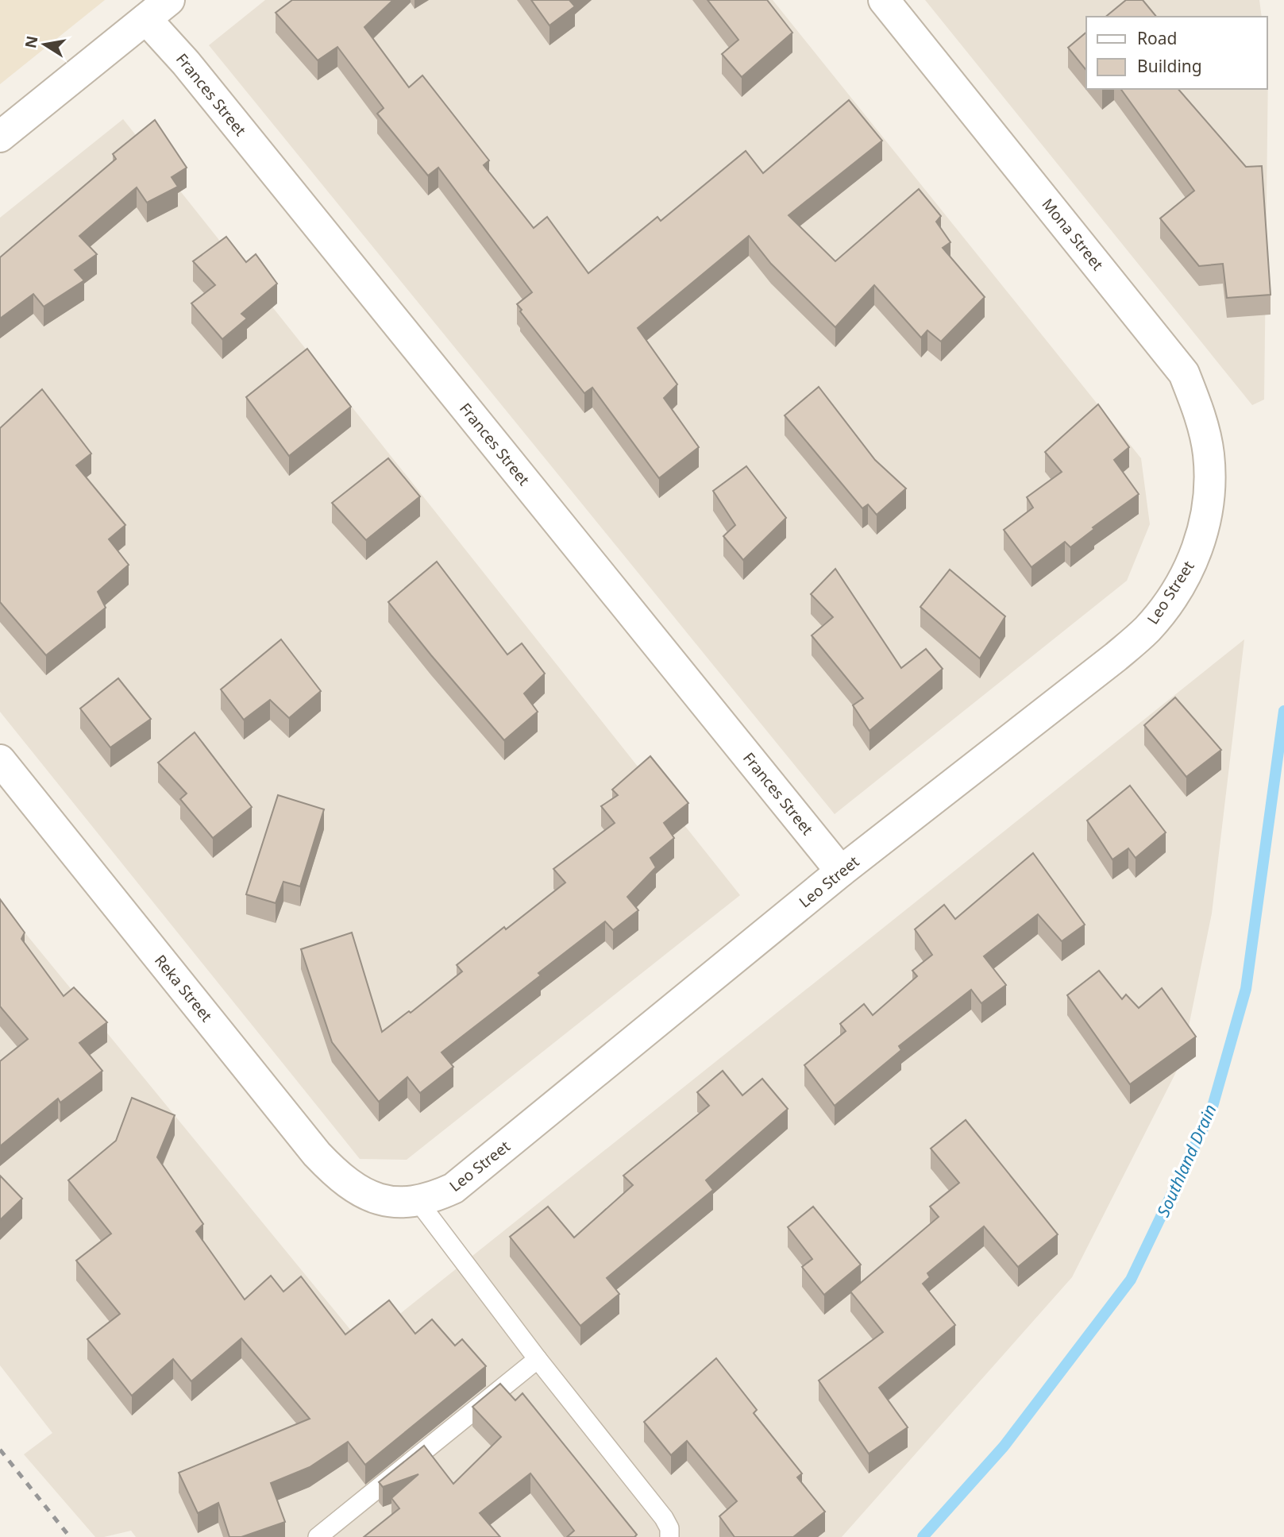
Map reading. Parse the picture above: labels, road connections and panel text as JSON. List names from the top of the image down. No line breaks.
{"streets":{"street":["Frances Street","Mona Street","Leo Street","Reka Street"]},"crossings":[["Frances Street","Leo Street"],["Mona Street","Leo Street"],["Leo Street","Reka Street"]],"water":["Southland Drain"],"legend":["Road","Building"],"north":"left"}
